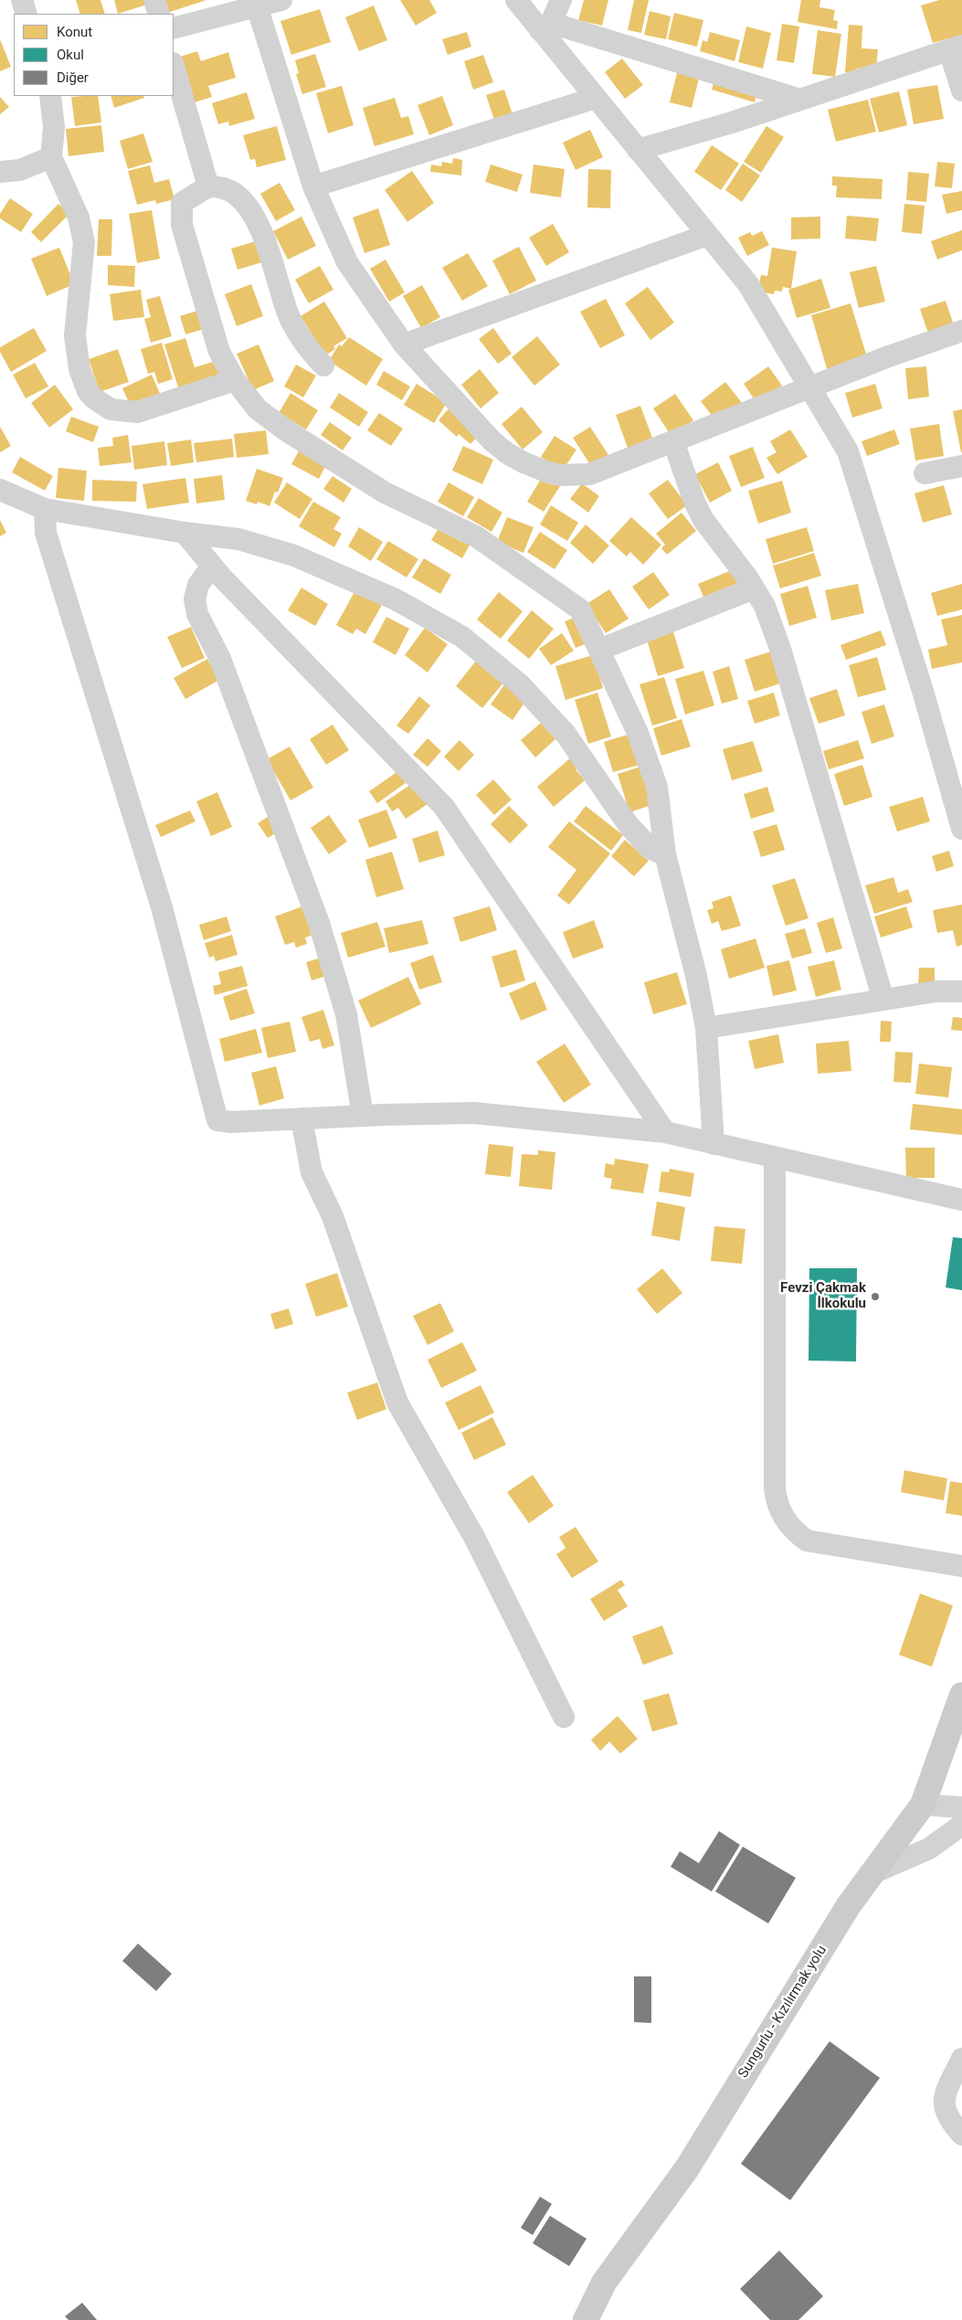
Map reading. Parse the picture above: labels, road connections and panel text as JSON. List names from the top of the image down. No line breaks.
{"streets":{"main road":["Sungurlu - Kızılırmak yolu"]},"places":["Fevzi Çakmak İlkokulu"],"legend":["Konut","Okul","Diğer"]}
